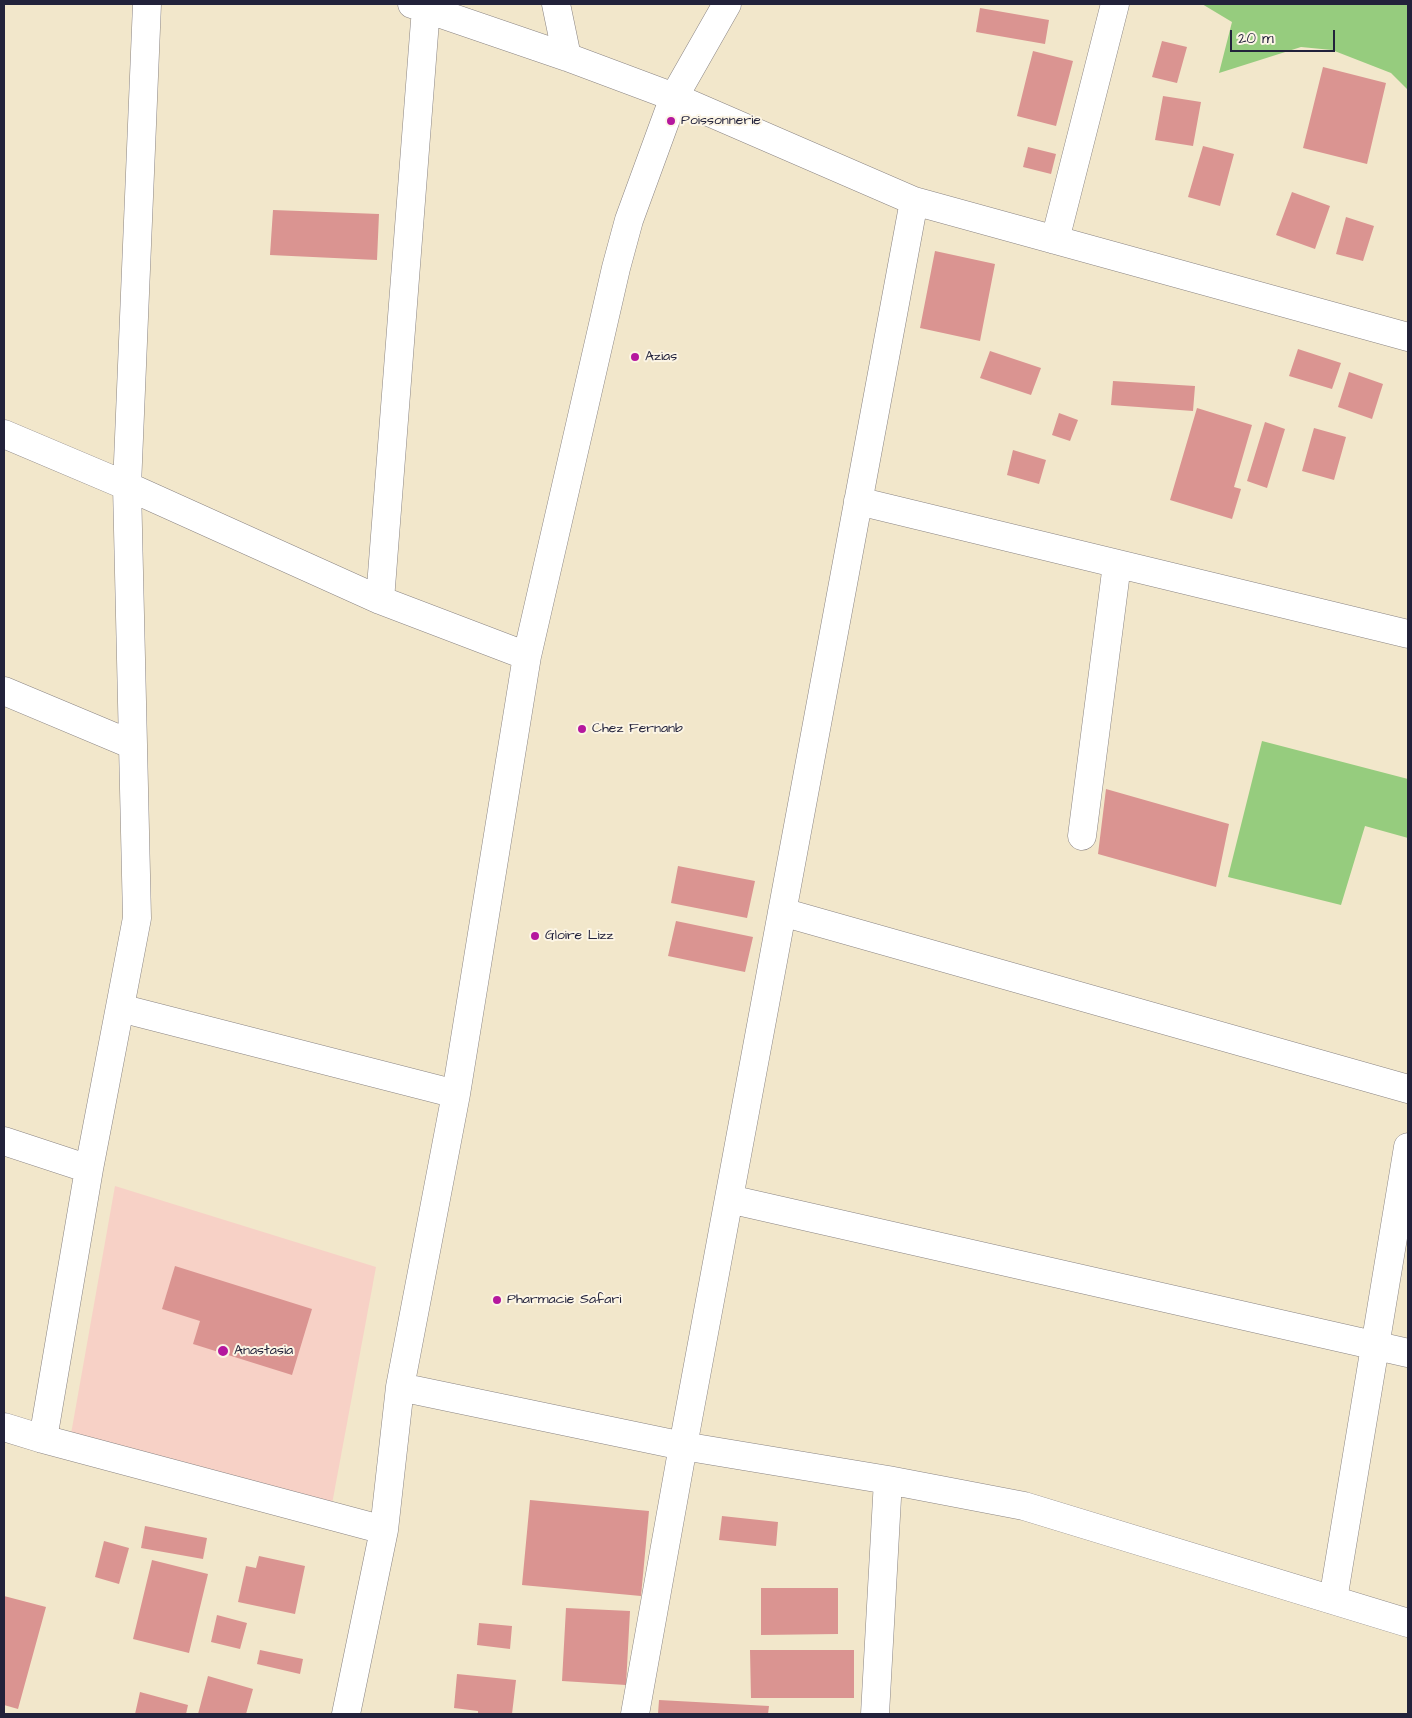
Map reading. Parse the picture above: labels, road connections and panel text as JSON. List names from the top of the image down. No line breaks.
{"places":["Poissonnerie","Azias","Chez Fernanb","Gloire Lizz","Pharmacie Safari","Anastasia"],"scale_bar":"20 m"}
